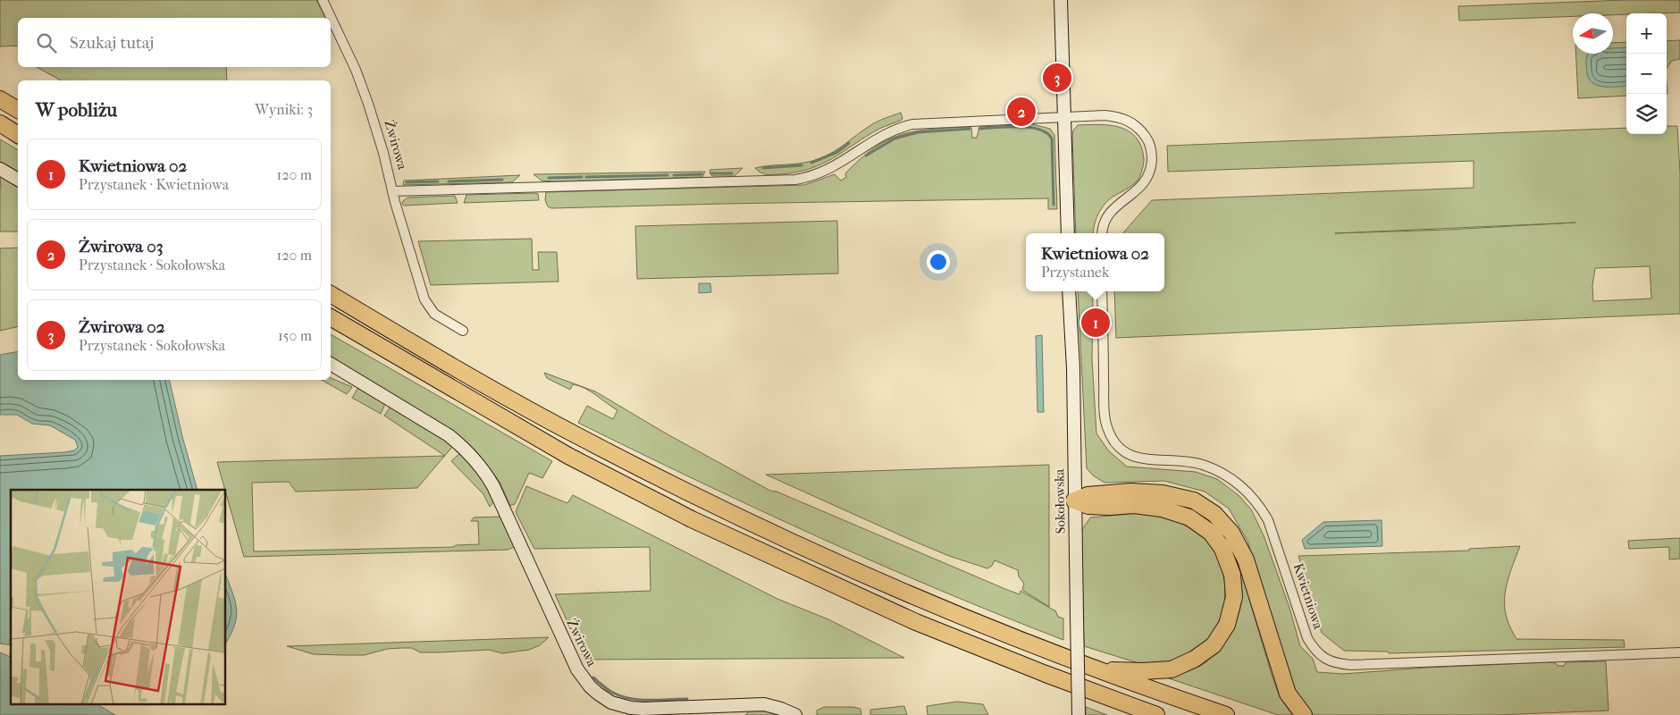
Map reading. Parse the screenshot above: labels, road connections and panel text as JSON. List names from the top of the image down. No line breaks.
{"streets":{"street":["Żwirowa","Sokołowska","Kwietniowa"]},"north":"left","page":{"map_buttons":["+","−"],"search":"Szukaj tutaj","pins":["3","2","1"],"heading":["W pobliżu","Wyniki: 3"],"list":[{"mark":"1","name":"Kwietniowa 02","note":"Przystanek · Kwietniowa","value":"120 m"},{"mark":"2","name":"Żwirowa 03","note":"Przystanek · Sokołowska","value":"120 m"},{"mark":"3","name":"Żwirowa 02","note":"Przystanek · Sokołowska","value":"150 m"}],"popup":["Kwietniowa 02","Przystanek"]}}
